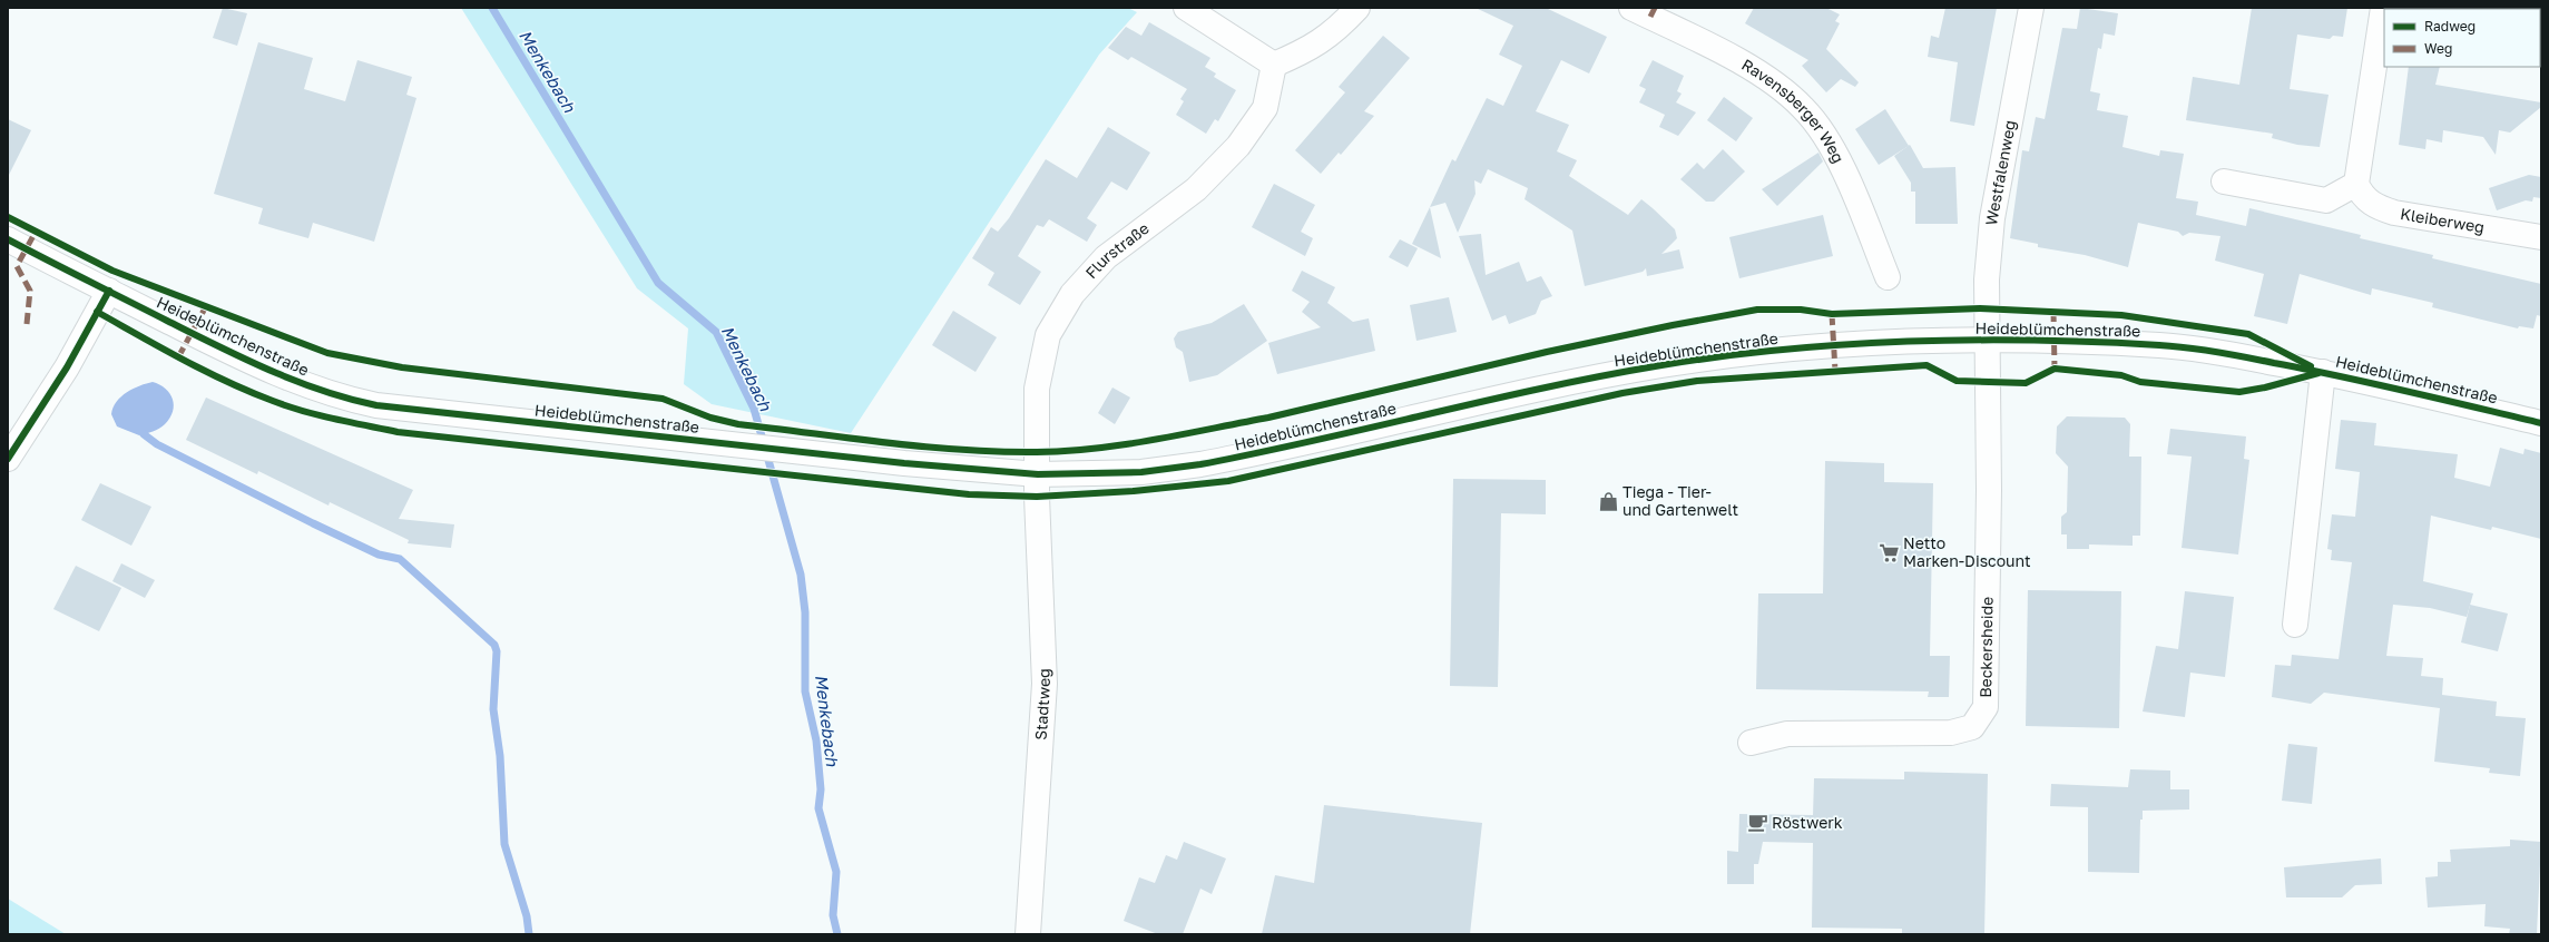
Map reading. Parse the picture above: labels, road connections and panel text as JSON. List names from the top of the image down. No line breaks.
{"streets":{"street":["Ravensberger Weg","Westfalenweg","Kleiberweg","Flurstraße","Heideblümchenstraße","Beckersheide","Stadtweg"]},"crossings":[["Westfalenweg","Heideblümchenstraße"],["Westfalenweg","Beckersheide"],["Flurstraße","Heideblümchenstraße"],["Flurstraße","Stadtweg"],["Heideblümchenstraße","Beckersheide"],["Heideblümchenstraße","Stadtweg"]],"water":["Menkebach"],"places":{"shop":["Tiega - Tier- und Gartenwelt"],"supermarket":["Netto Marken-Discount"],"cafe":["Röstwerk"]},"legend":["Radweg","Weg"]}
